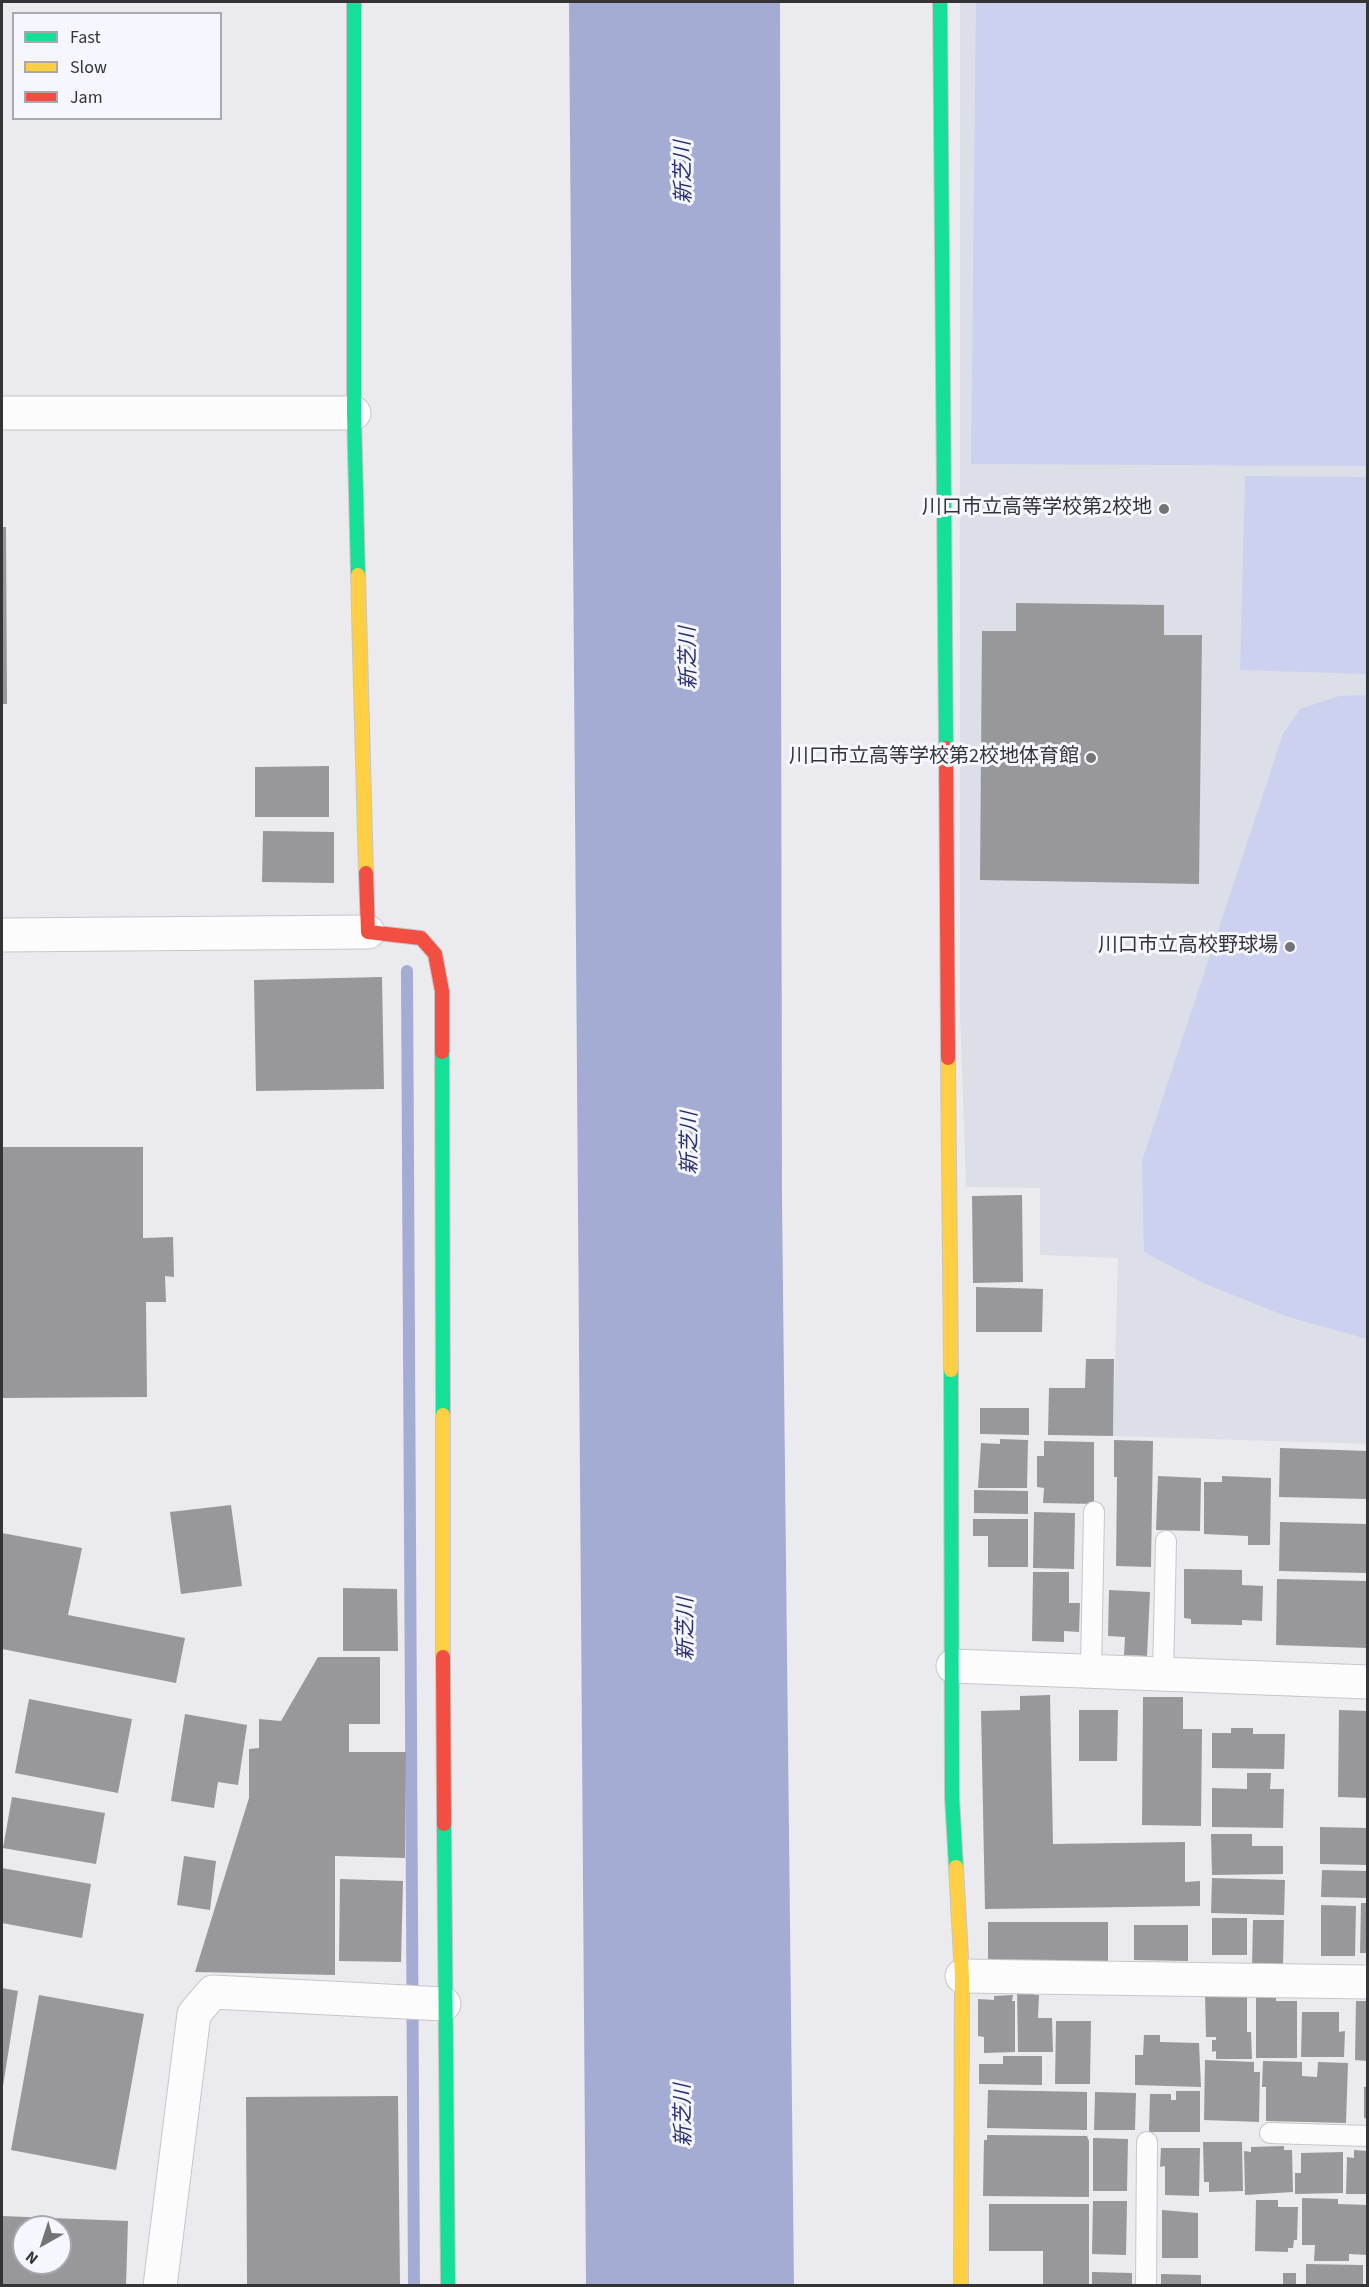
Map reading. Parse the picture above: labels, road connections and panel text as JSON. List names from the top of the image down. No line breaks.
{"water":["新芝川"],"places":["川口市立高等学校第2校地","川口市立高等学校第2校地体育館","川口市立高校野球場"],"legend":["Fast","Slow","Jam"],"north":"bottom left"}
